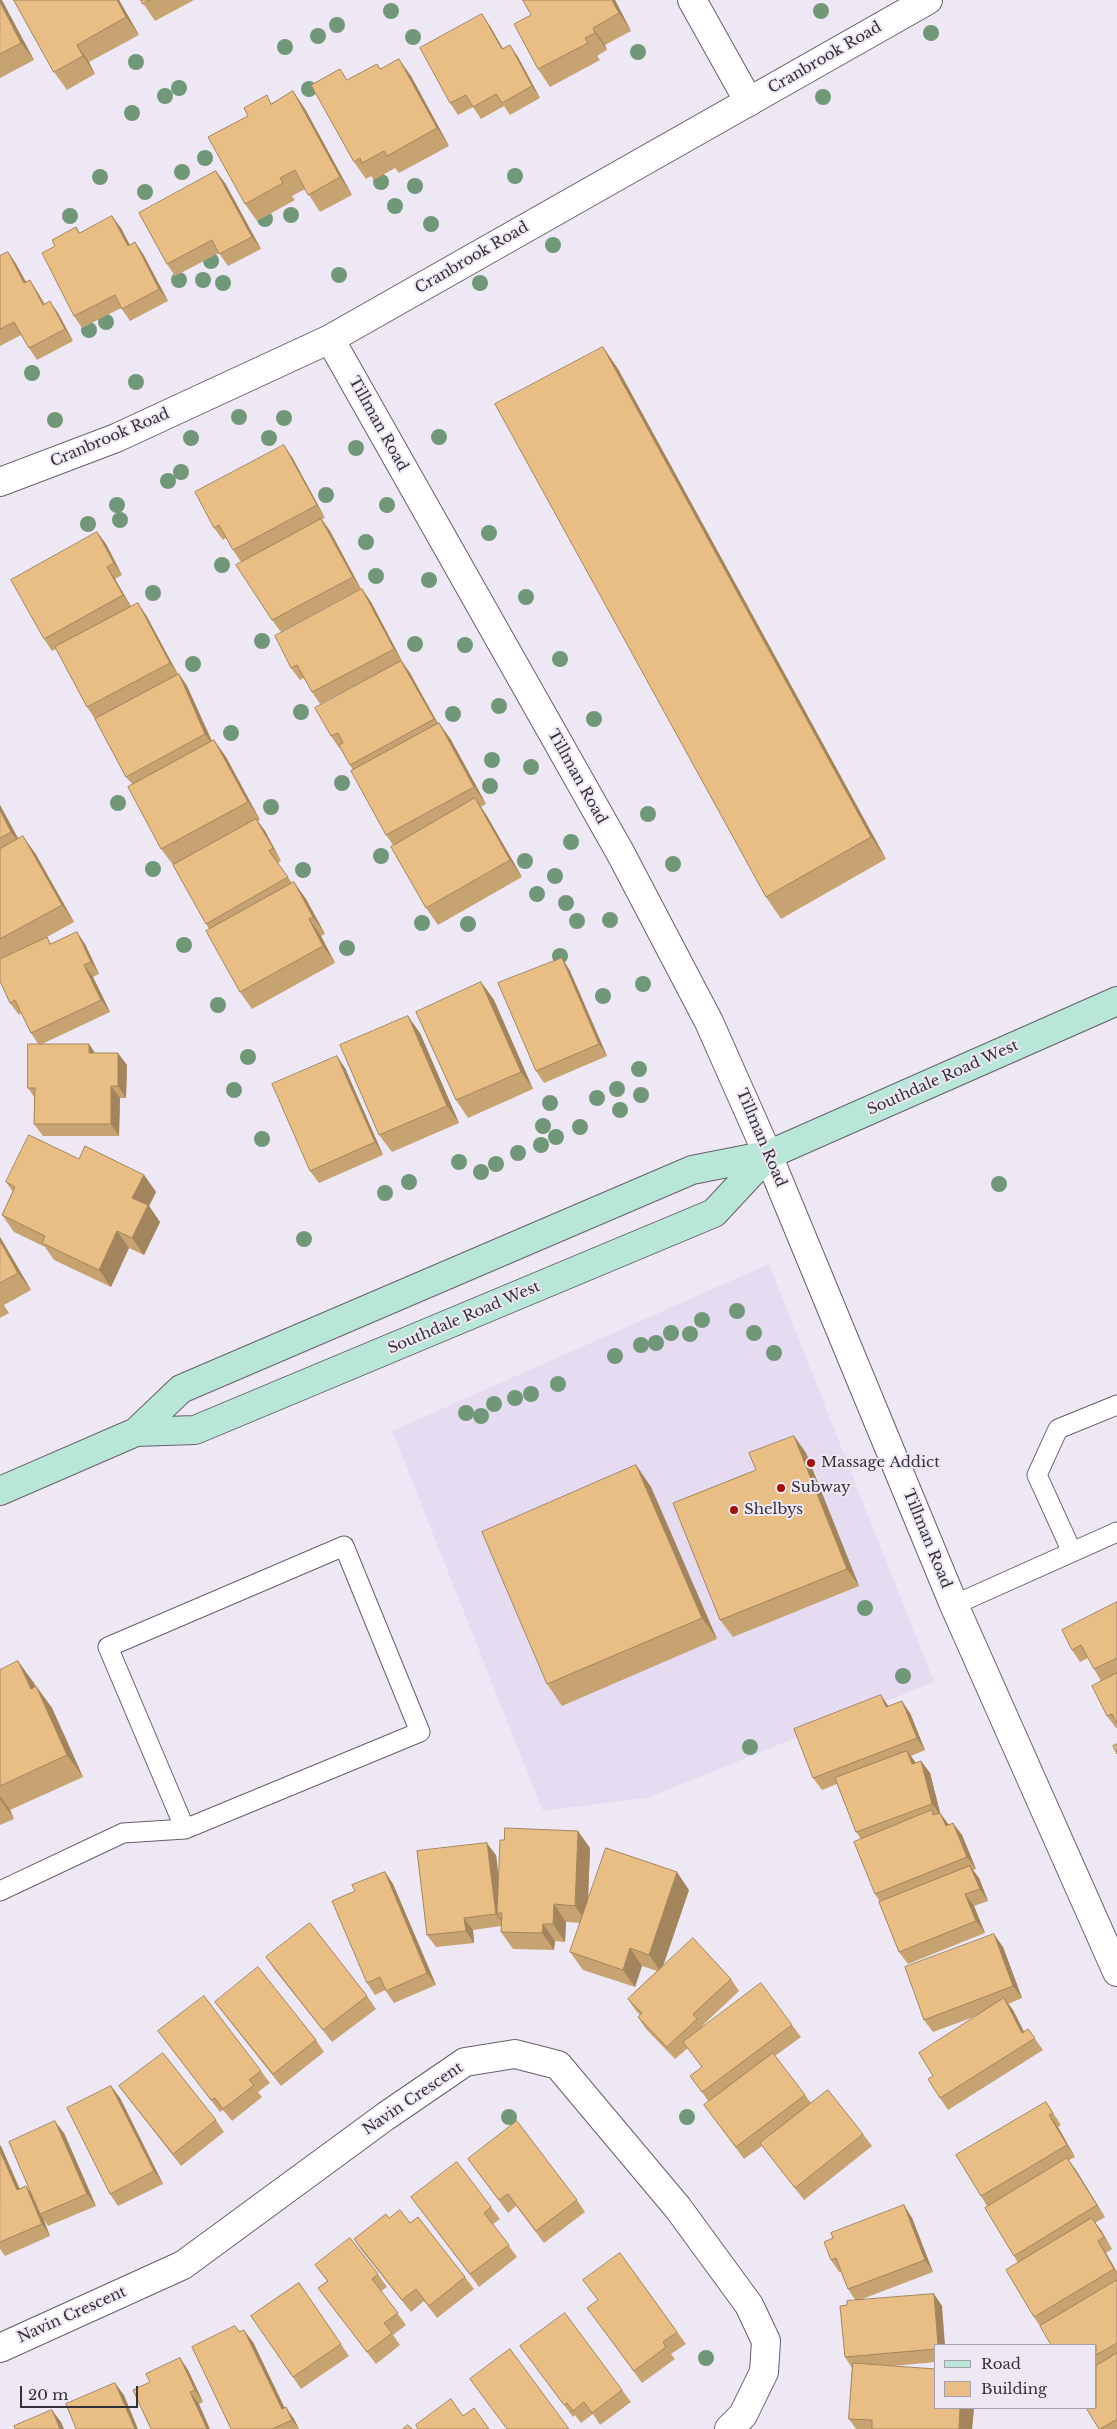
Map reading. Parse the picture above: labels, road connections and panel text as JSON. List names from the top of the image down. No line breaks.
{"streets":{"main road":["Southdale Road West"],"street":["Cranbrook Road","Tillman Road","Navin Crescent"]},"crossings":[["Cranbrook Road","Tillman Road"],["Tillman Road","Southdale Road West"]],"places":["Massage Addict","Subway","Shelbys"],"legend":["Road","Building"],"scale_bar":"20 m"}
